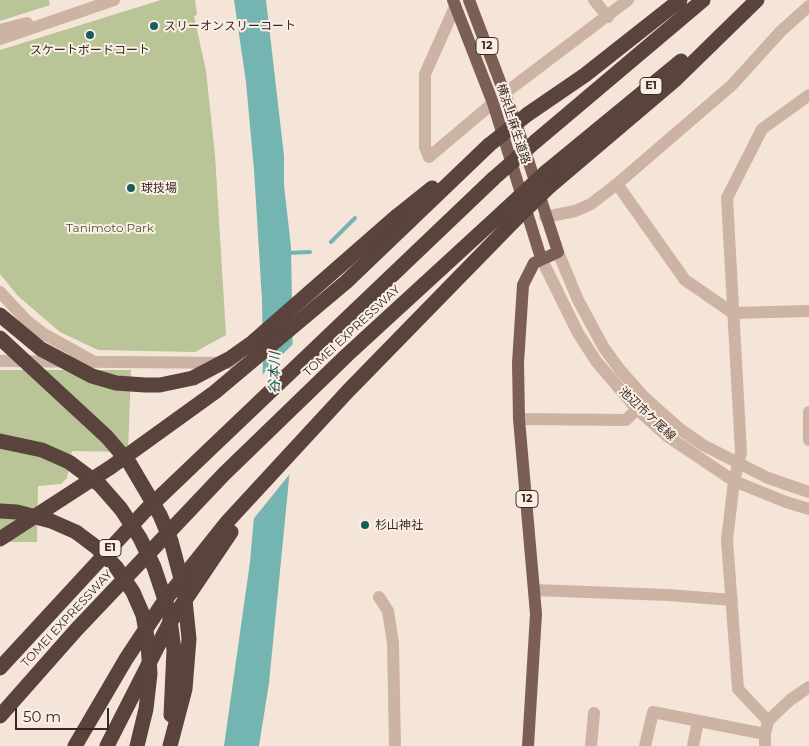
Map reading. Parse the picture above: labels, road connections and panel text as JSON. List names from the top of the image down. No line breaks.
{"streets":{"highway":["E1","TOMEI EXPRESSWAY"],"main road":["12","横浜上麻生道路"],"street":["池辺市ケ尾線"]},"crossings":[["12","横浜上麻生道路"],["12","池辺市ケ尾線"],["横浜上麻生道路","池辺市ケ尾線"]],"water":["谷本川"],"parks":["Tanimoto Park"],"places":["スリーオンスリーコート","スケートボードコート","球技場","杉山神社"],"scale_bar":"50 m"}
